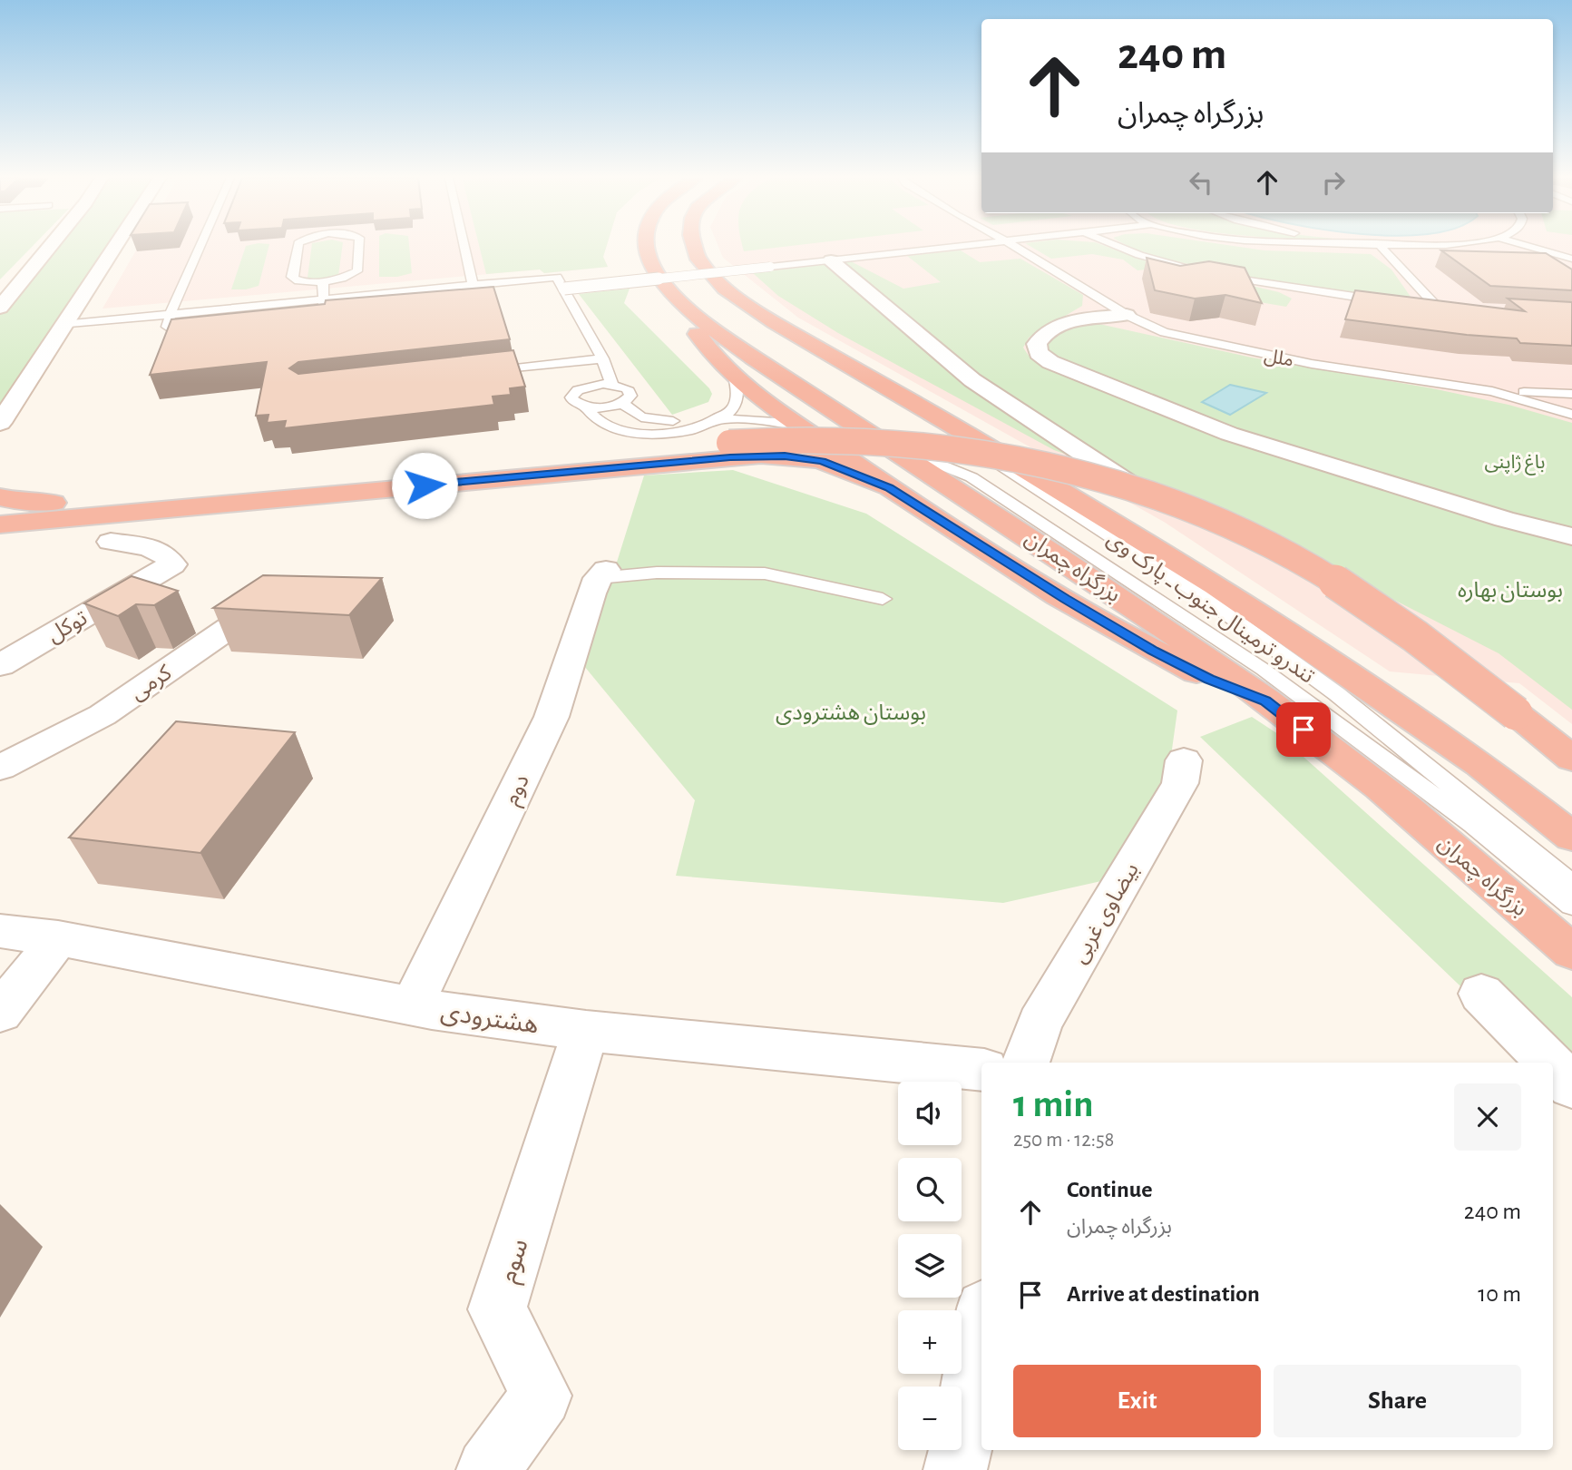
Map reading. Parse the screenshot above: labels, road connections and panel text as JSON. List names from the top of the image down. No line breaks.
{"streets":{"highway":["بزرگراه چمران"],"street":["توکل","کرمی","دوم","بیضاوی غربی","هشترودی","سوم"],"lane":["ملل","تندرو ترمینال جنوب ـ پارک وی"]},"crossings":[["دوم","هشترودی"],["هشترودی","سوم"]],"parks":["باغ ژاپنی","بوستان بهاره","بوستان هشترودی"],"page":{"turn":["240 m","بزرگراه چمران"],"heading":["1 min","250 m · 12:58"],"map_buttons":["+","−"],"list":[{"name":"Continue","note":"بزرگراه چمران","value":"240 m"},{"name":"Arrive at destination","value":"10 m"}],"buttons":["Exit","Share"]}}
